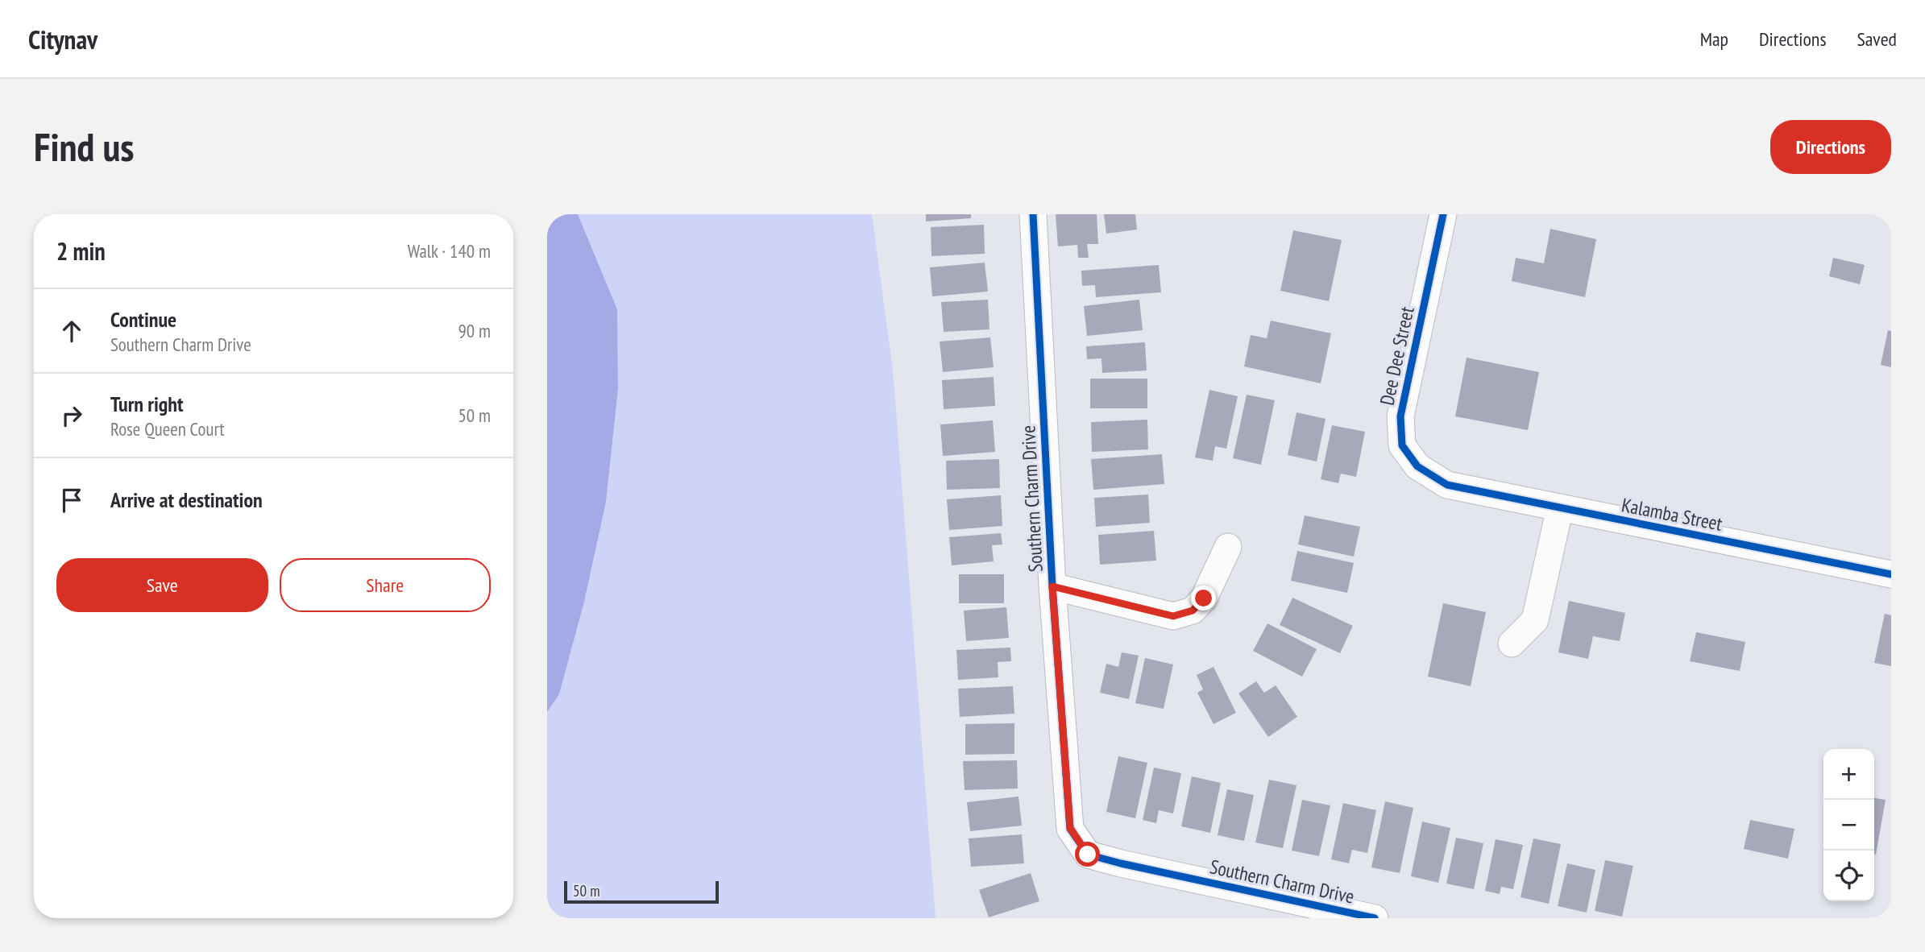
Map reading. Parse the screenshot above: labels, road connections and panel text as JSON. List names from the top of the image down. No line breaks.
{"streets":{"street":["Dee Dee Street","Southern Charm Drive","Kalamba Street"]},"crossings":[["Dee Dee Street","Kalamba Street"]],"scale_bar":"50 m","page":{"header":"Citynav","nav":["Map","Directions","Saved"],"buttons":["Directions",["Save","Share"]],"title":"Find us","heading":["2 min","Walk · 140 m"],"list":[["Continue","Southern Charm Drive","90 m"],["Turn right","Rose Queen Court","50 m"],"Arrive at destination"],"map_buttons":["+","−"],"scale":"50 m"}}
